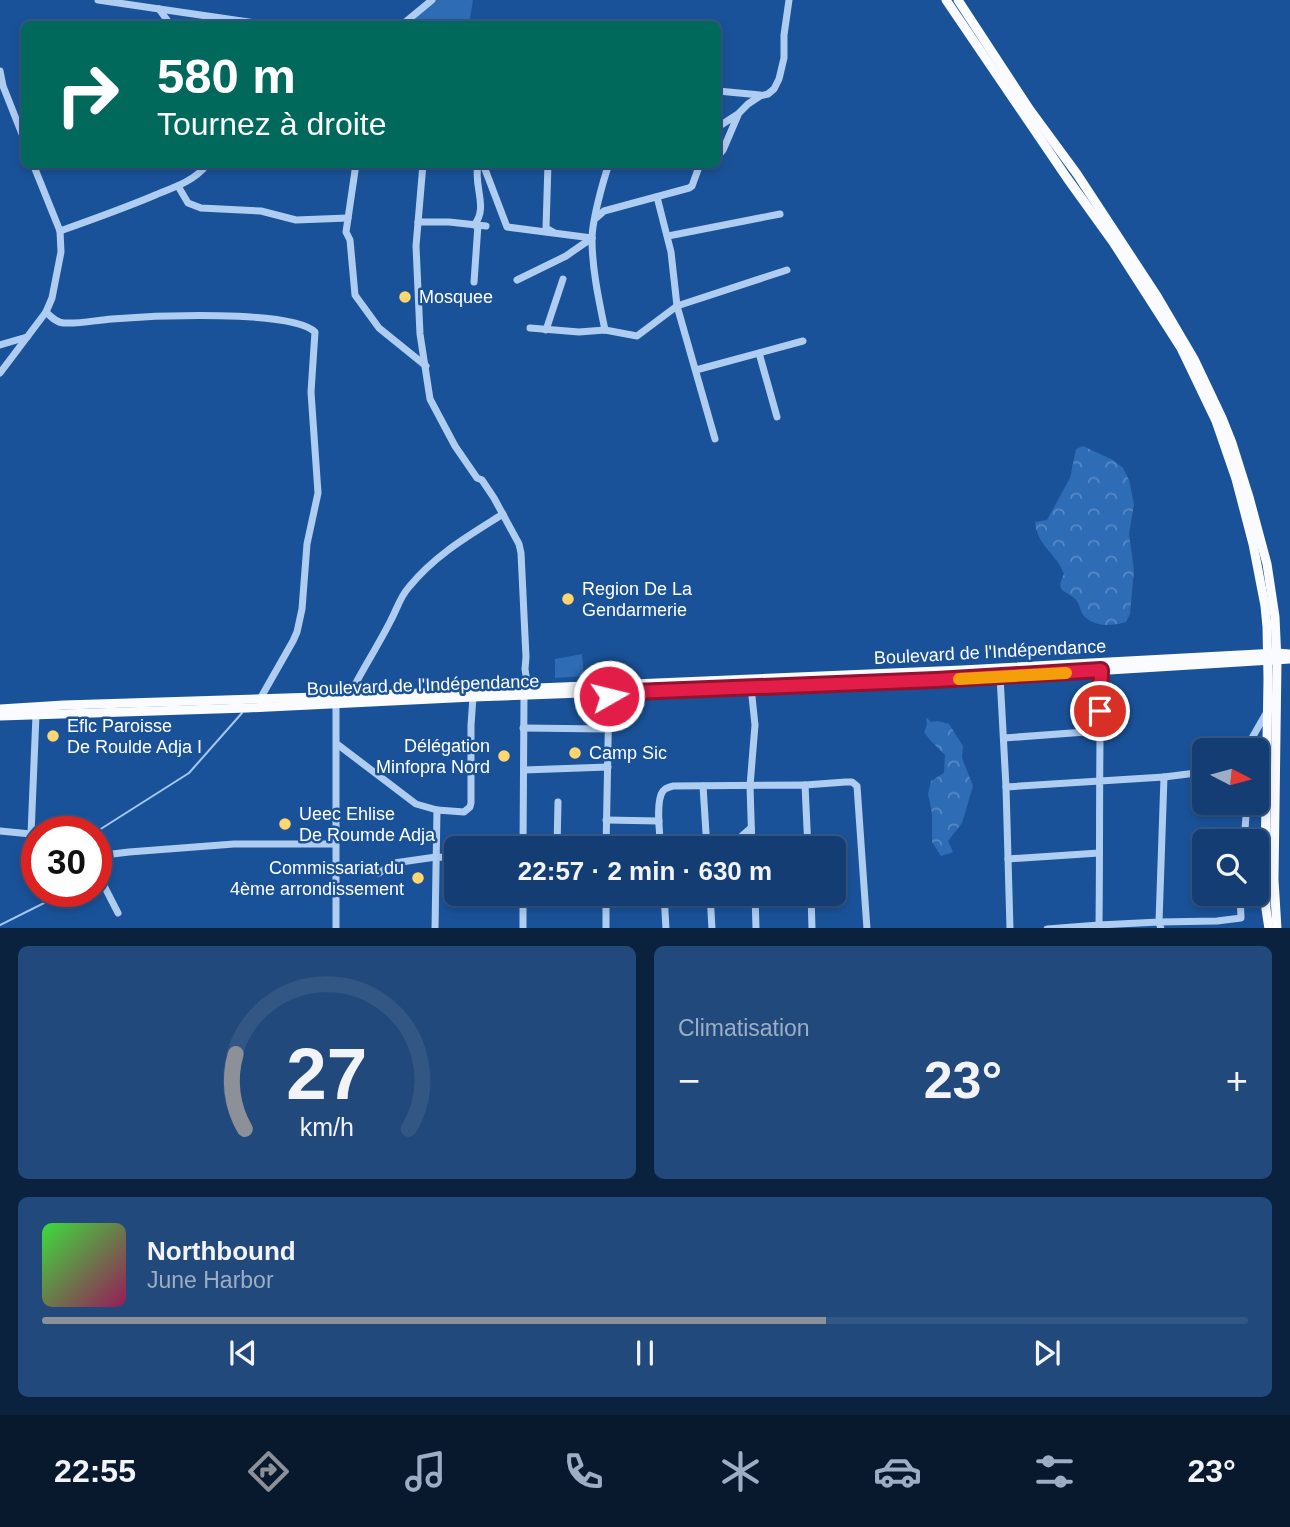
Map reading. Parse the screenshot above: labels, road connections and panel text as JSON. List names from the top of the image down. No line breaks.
{"streets":{"main road":["Boulevard de l'Indépendance"]},"places":["Mosquee","Region De La Gendarmerie","Eflc Paroisse De Roulde Adja I","Camp Sic","Délégation Minfopra Nord","Ueec Ehlise De Roumde Adja","Commissariat du 4ème arrondissement"],"north":"right","page":{"turn":["580 m","Tournez à droite"],"limit":"30","trip":"22:57 · 2 min · 630 m","tile":"Climatisation","heat":["−","23°","+"],"song":["Northbound","June Harbor"],"tabs":["22:55","23°"],"gauge":["27","km/h"]}}
